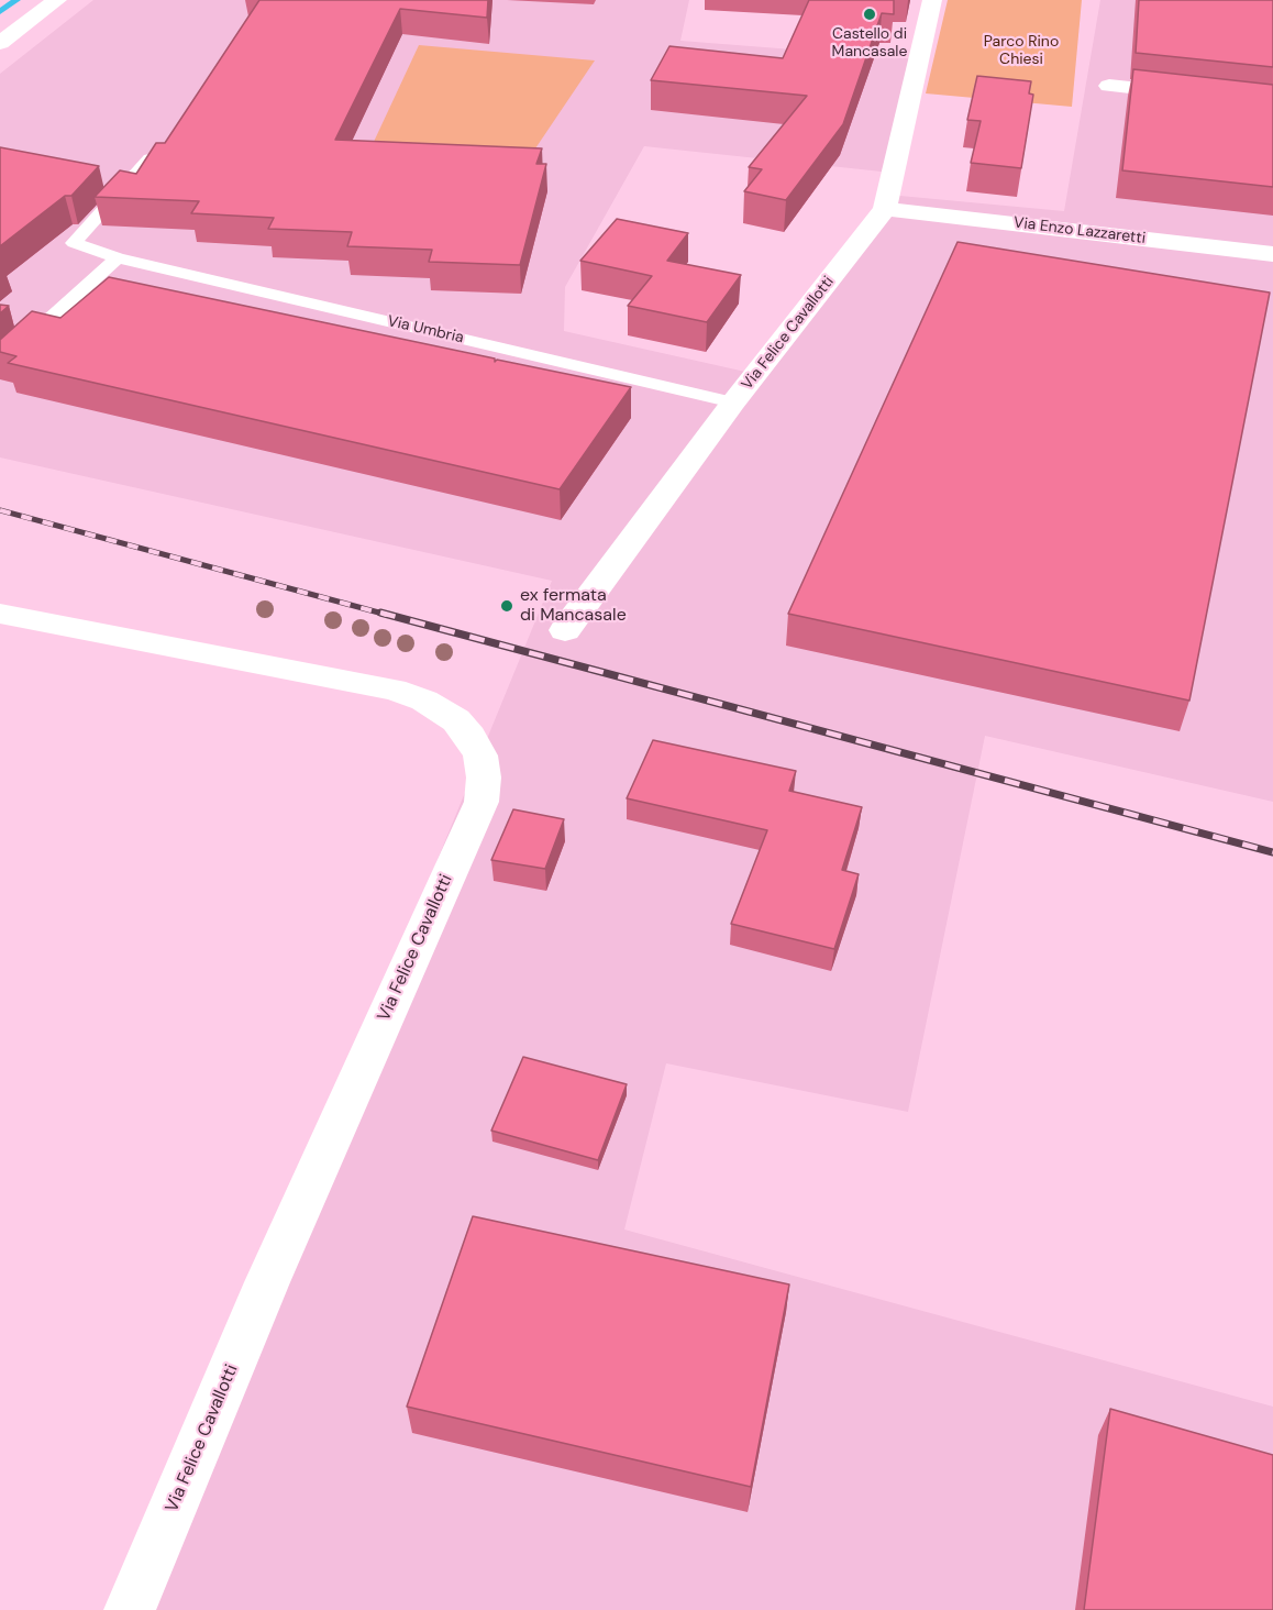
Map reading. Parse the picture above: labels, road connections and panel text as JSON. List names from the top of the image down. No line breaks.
{"streets":{"street":["Via Enzo Lazzaretti","Via Felice Cavallotti"],"lane":["Via Umbria"]},"crossings":[["Via Enzo Lazzaretti","Via Felice Cavallotti"],["Via Umbria","Via Felice Cavallotti"]],"parks":["Parco Rino Chiesi"],"places":["Castello di Mancasale","ex fermata di Mancasale"]}
